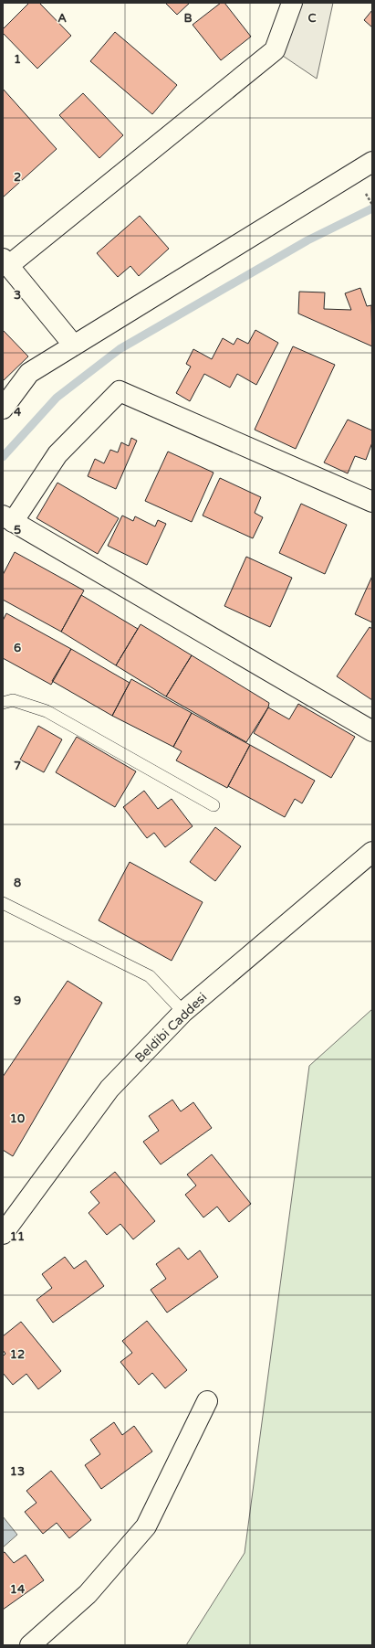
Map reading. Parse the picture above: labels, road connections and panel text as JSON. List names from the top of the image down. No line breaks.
{"streets":{"street":["Beldibi Caddesi"]},"grid":{"columns":["A","B","C"],"rows":["1","2","3","4","5","6","7","8","9","10","11","12","13","14"]}}
